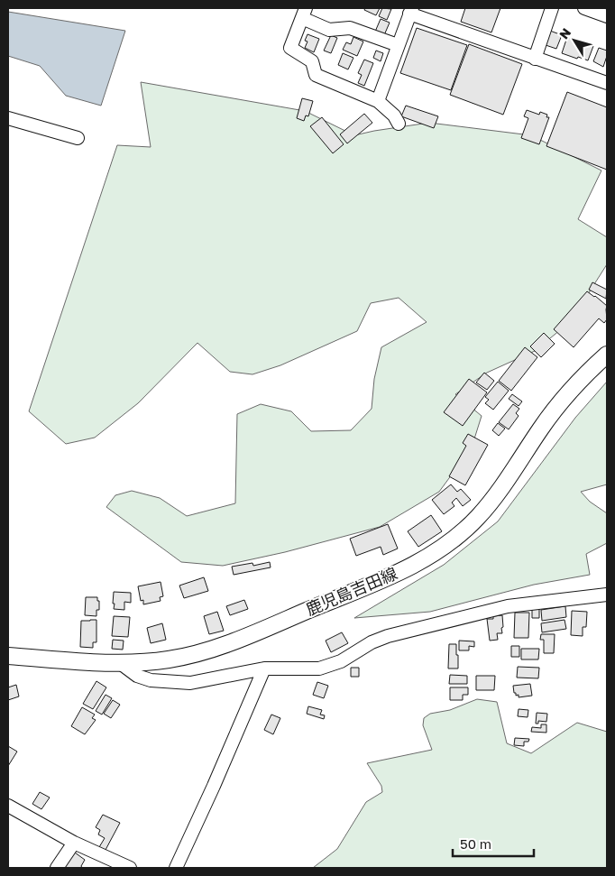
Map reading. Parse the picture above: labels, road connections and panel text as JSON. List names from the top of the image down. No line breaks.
{"streets":{"main road":["鹿児島吉田線"]},"scale_bar":"50 m","north":"top left"}
